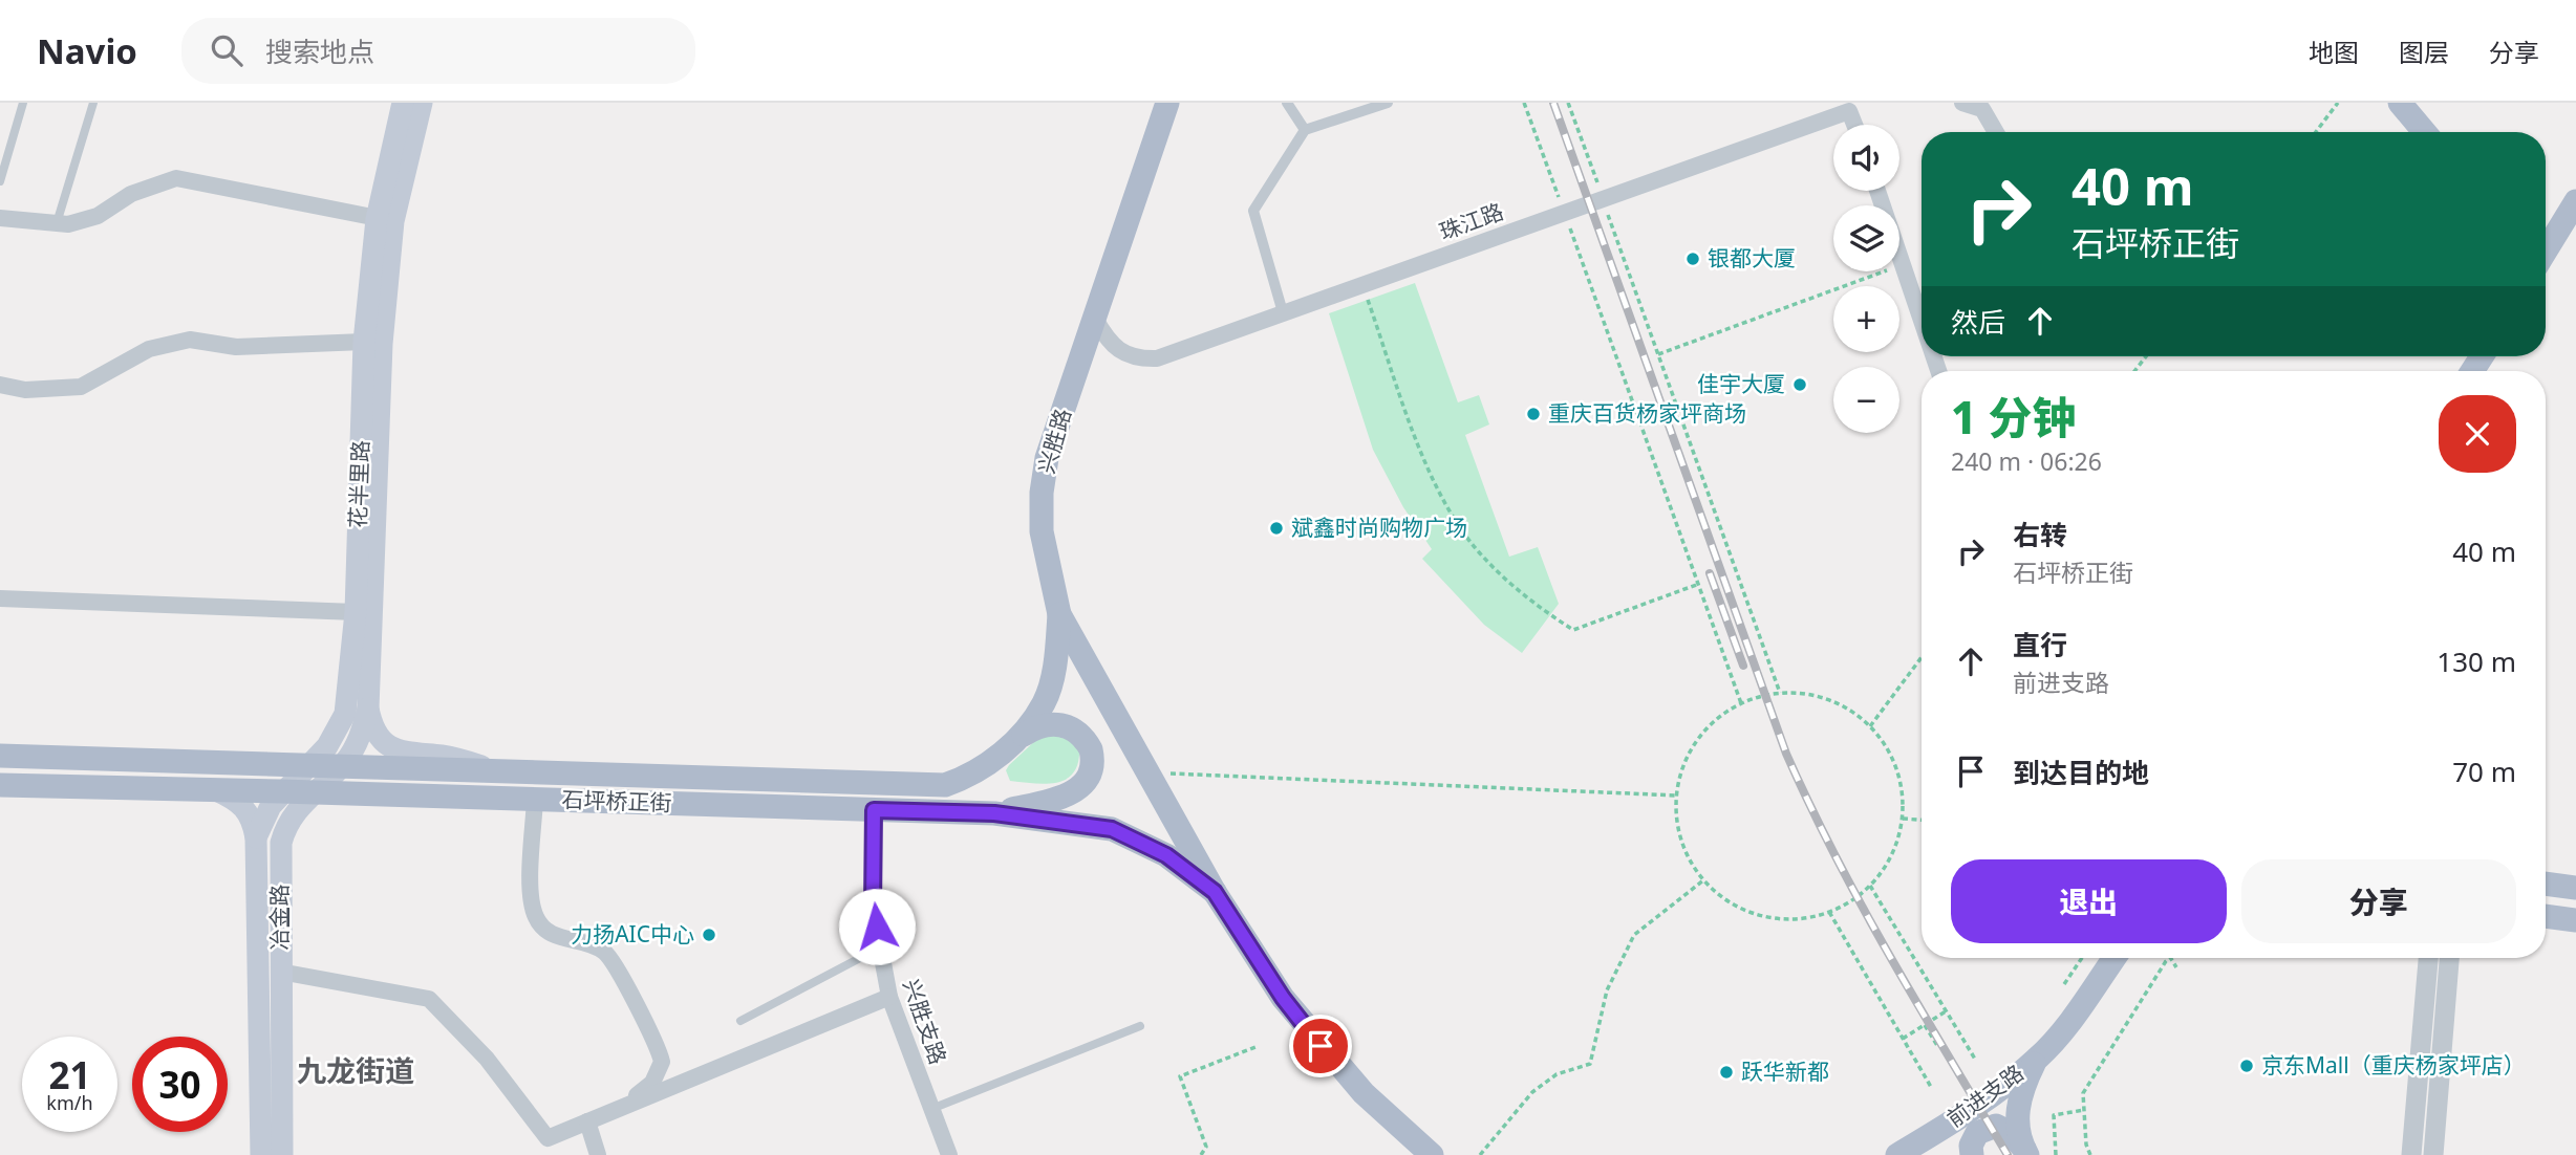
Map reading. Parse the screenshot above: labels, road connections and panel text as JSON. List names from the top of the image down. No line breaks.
{"streets":{"main road":["兴胜路","花半里路","石坪桥正街","冶金路","前进支路"],"street":["珠江路","兴胜支路"]},"crossings":[["珠江路","兴胜路"],["兴胜路","石坪桥正街"],["花半里路","石坪桥正街"],["花半里路","冶金路"],["石坪桥正街","冶金路"],["石坪桥正街","兴胜支路"]],"districts":["九龙街道"],"places":["银都大厦","佳宇大厦","重庆百货杨家坪商场","斌鑫时尚购物广场","力扬AIC中心","京东Mall（重庆杨家坪店）","跃华新都"],"page":{"header":"Navio","search":"搜索地点","nav":["地图","图层","分享"],"map_buttons":["+","−"],"turn":["40 m","石坪桥正街"],"then":"然后","heading":["1 分钟","240 m · 06:26"],"list":[{"name":"右转","note":"石坪桥正街","value":"40 m"},{"name":"直行","note":"前进支路","value":"130 m"},{"name":"到达目的地","value":"70 m"}],"buttons":["退出","分享"],"speed":"21 km/h","limit":"30"}}
